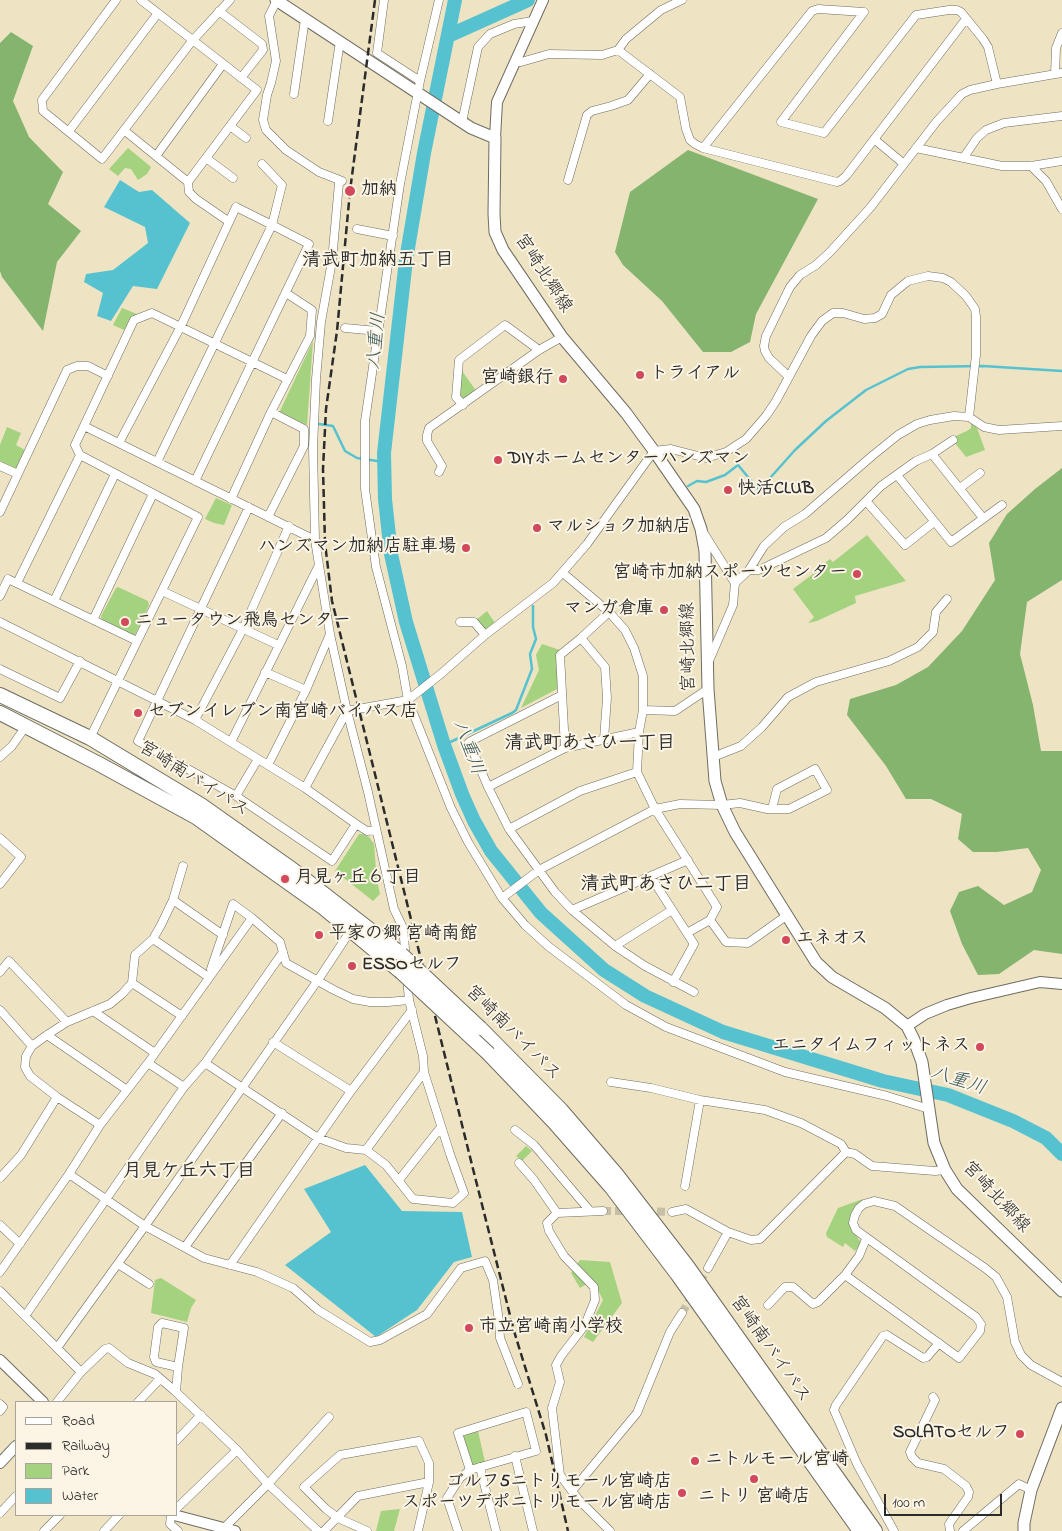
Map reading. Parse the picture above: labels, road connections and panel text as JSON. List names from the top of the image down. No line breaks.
{"streets":{"highway":["宮崎南バイパス"],"main road":["宮崎北郷線"]},"districts":["清武町加納五丁目","清武町あさひ一丁目","清武町あさひ二丁目","月見ケ丘六丁目"],"water":["八重川"],"places":["加納","トライアル","宮崎銀行","DIYホームセンターハンズマン","快活CLUB","マルショク加納店","ハンズマン加納店駐車場","宮崎市加納スポーツセンター","マンガ倉庫","ニュータウン飛鳥センター","セブンイレブン南宮崎バイパス店","月見ヶ丘６丁目","平家の郷 宮崎南館","エネオス","ESSOセルフ","エニタイムフィットネス","市立宮崎南小学校","SOLATOセルフ","ニトルモール宮崎","ニトリ 宮崎店","ゴルフ5ニトリモール宮崎店 スポーツデポニトリモール宮崎店"],"legend":["Road","Railway","Park","Water"],"scale_bar":"100 m"}
